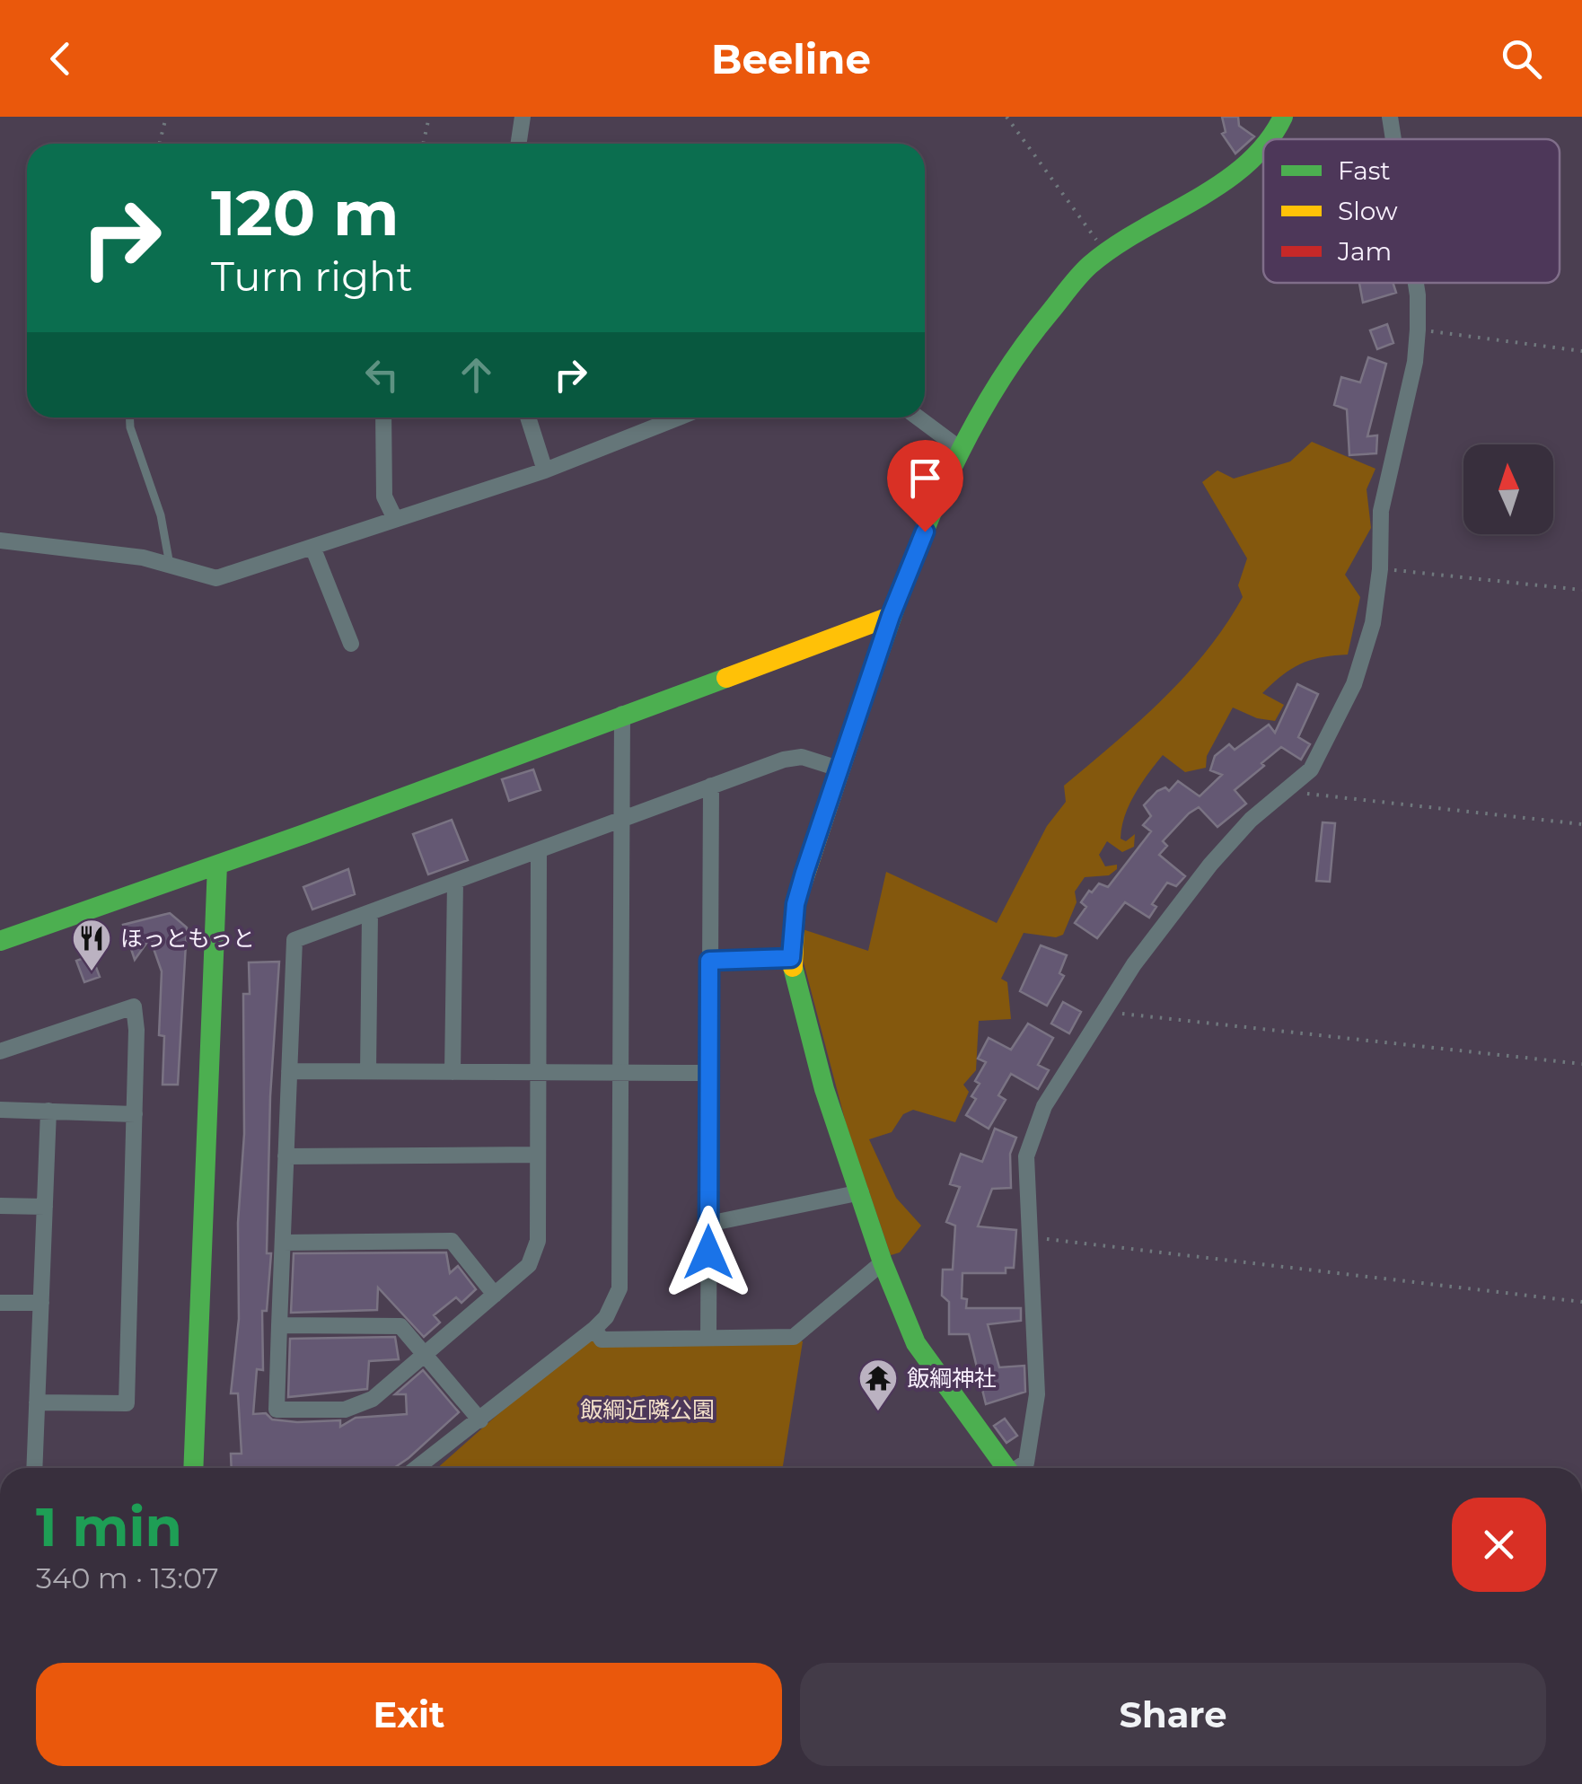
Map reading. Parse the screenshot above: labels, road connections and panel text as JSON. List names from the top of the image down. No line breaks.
{"parks":["飯綱近隣公園"],"places":{"restaurant":["ほっともっと"],"temple":["飯綱神社"]},"legend":["Fast","Slow","Jam"],"north":"top","page":{"header":"Beeline","turn":["120 m","Turn right"],"heading":["1 min","340 m · 13:07"],"buttons":["Exit","Share"]}}
